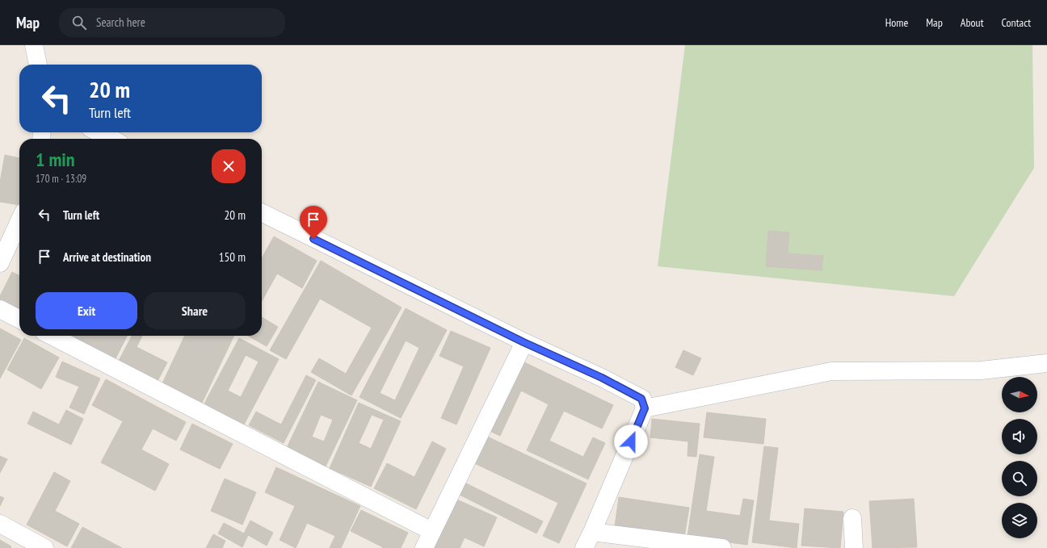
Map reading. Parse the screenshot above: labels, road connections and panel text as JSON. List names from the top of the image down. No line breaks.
{"north":"right","page":{"header":"Map","search":"Search here","nav":["Home","Map","About","Contact"],"turn":["20 m","Turn left"],"heading":["1 min","170 m · 13:09"],"list":[{"name":"Turn left","value":"20 m"},{"name":"Arrive at destination","value":"150 m"}],"buttons":["Exit","Share"]}}
